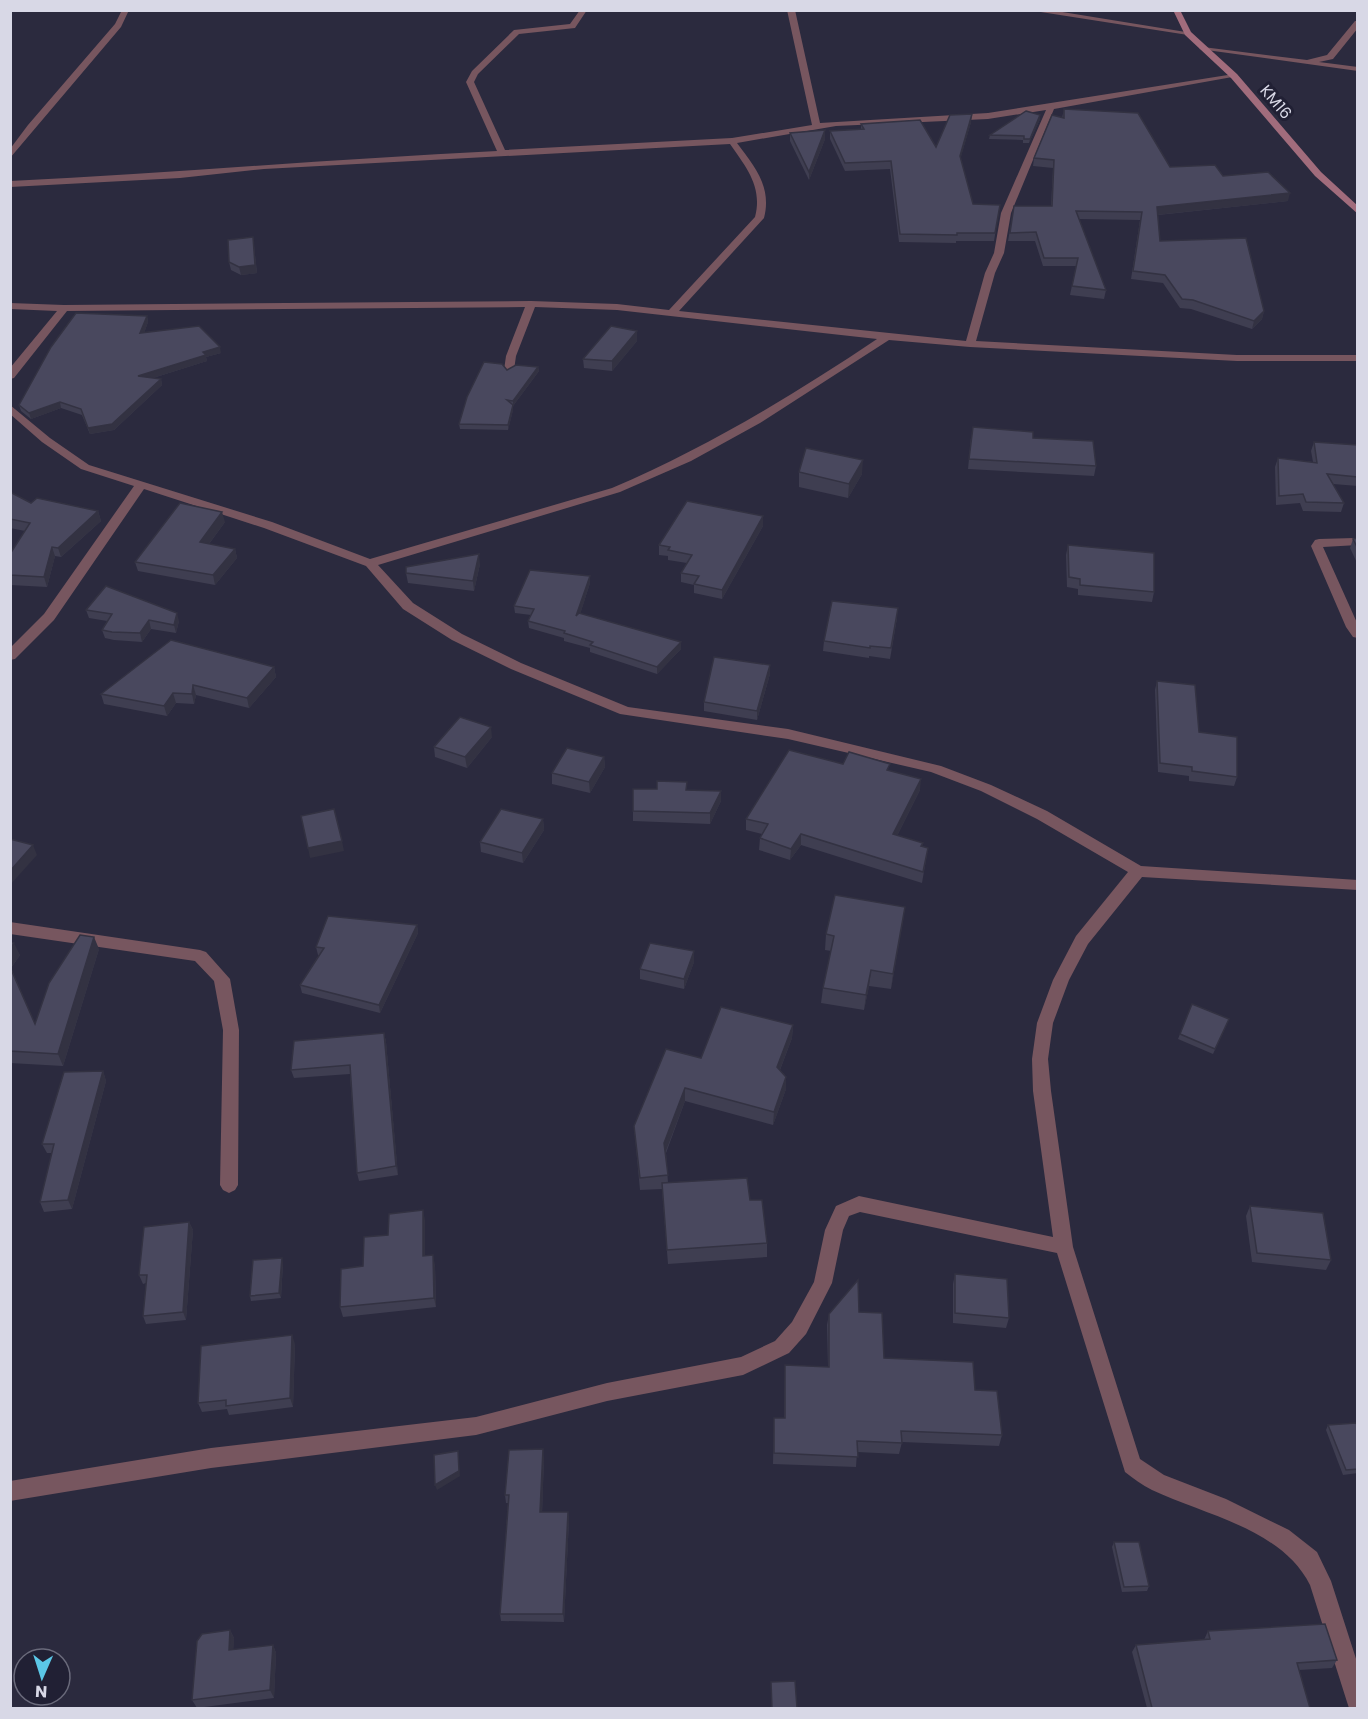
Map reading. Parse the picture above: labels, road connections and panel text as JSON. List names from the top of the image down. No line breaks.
{"streets":{"street":["KM16"]},"north":"bottom"}
